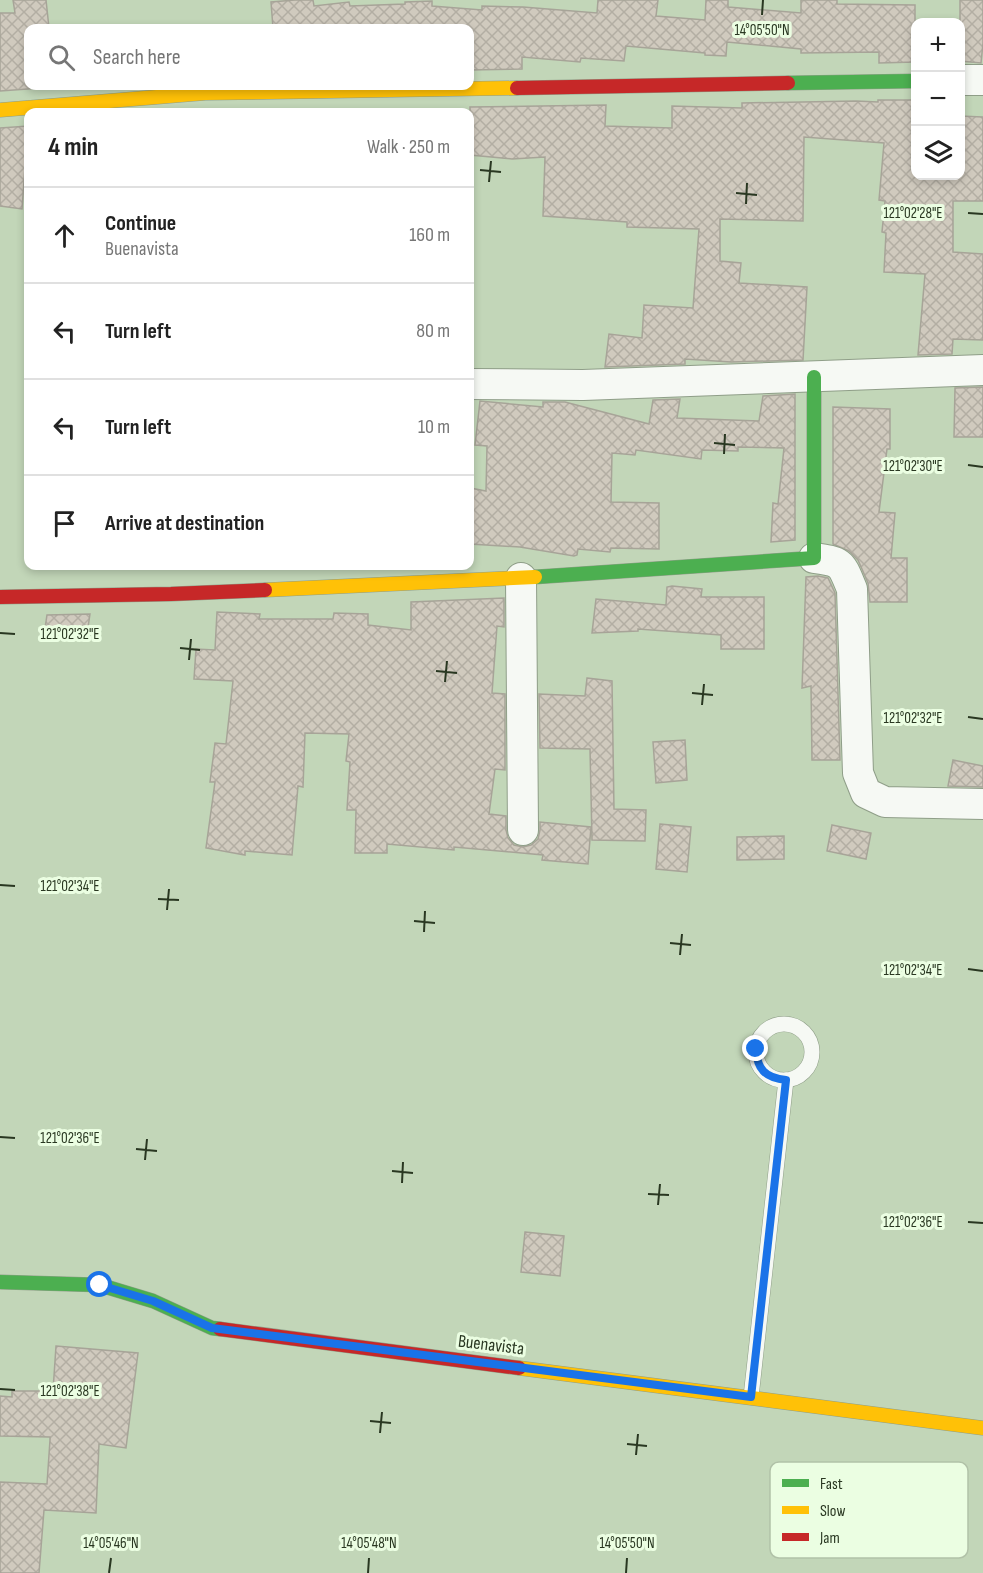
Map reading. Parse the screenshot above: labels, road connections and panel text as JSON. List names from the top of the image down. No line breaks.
{"streets":{"street":["Buenavista"]},"legend":["Fast","Slow","Jam"],"page":{"map_buttons":["+","−"],"search":"Search here","heading":["4 min","Walk · 250 m"],"list":[["Continue","Buenavista","160 m"],["Turn left","80 m"],["Turn left","10 m"],"Arrive at destination"]},"coordinates":["14°05'50\"N","121°02'28\"E","121°02'30\"E","121°02'32\"E","121°02'34\"E","121°02'36\"E","121°02'38\"E","14°05'46\"N","14°05'48\"N"]}
